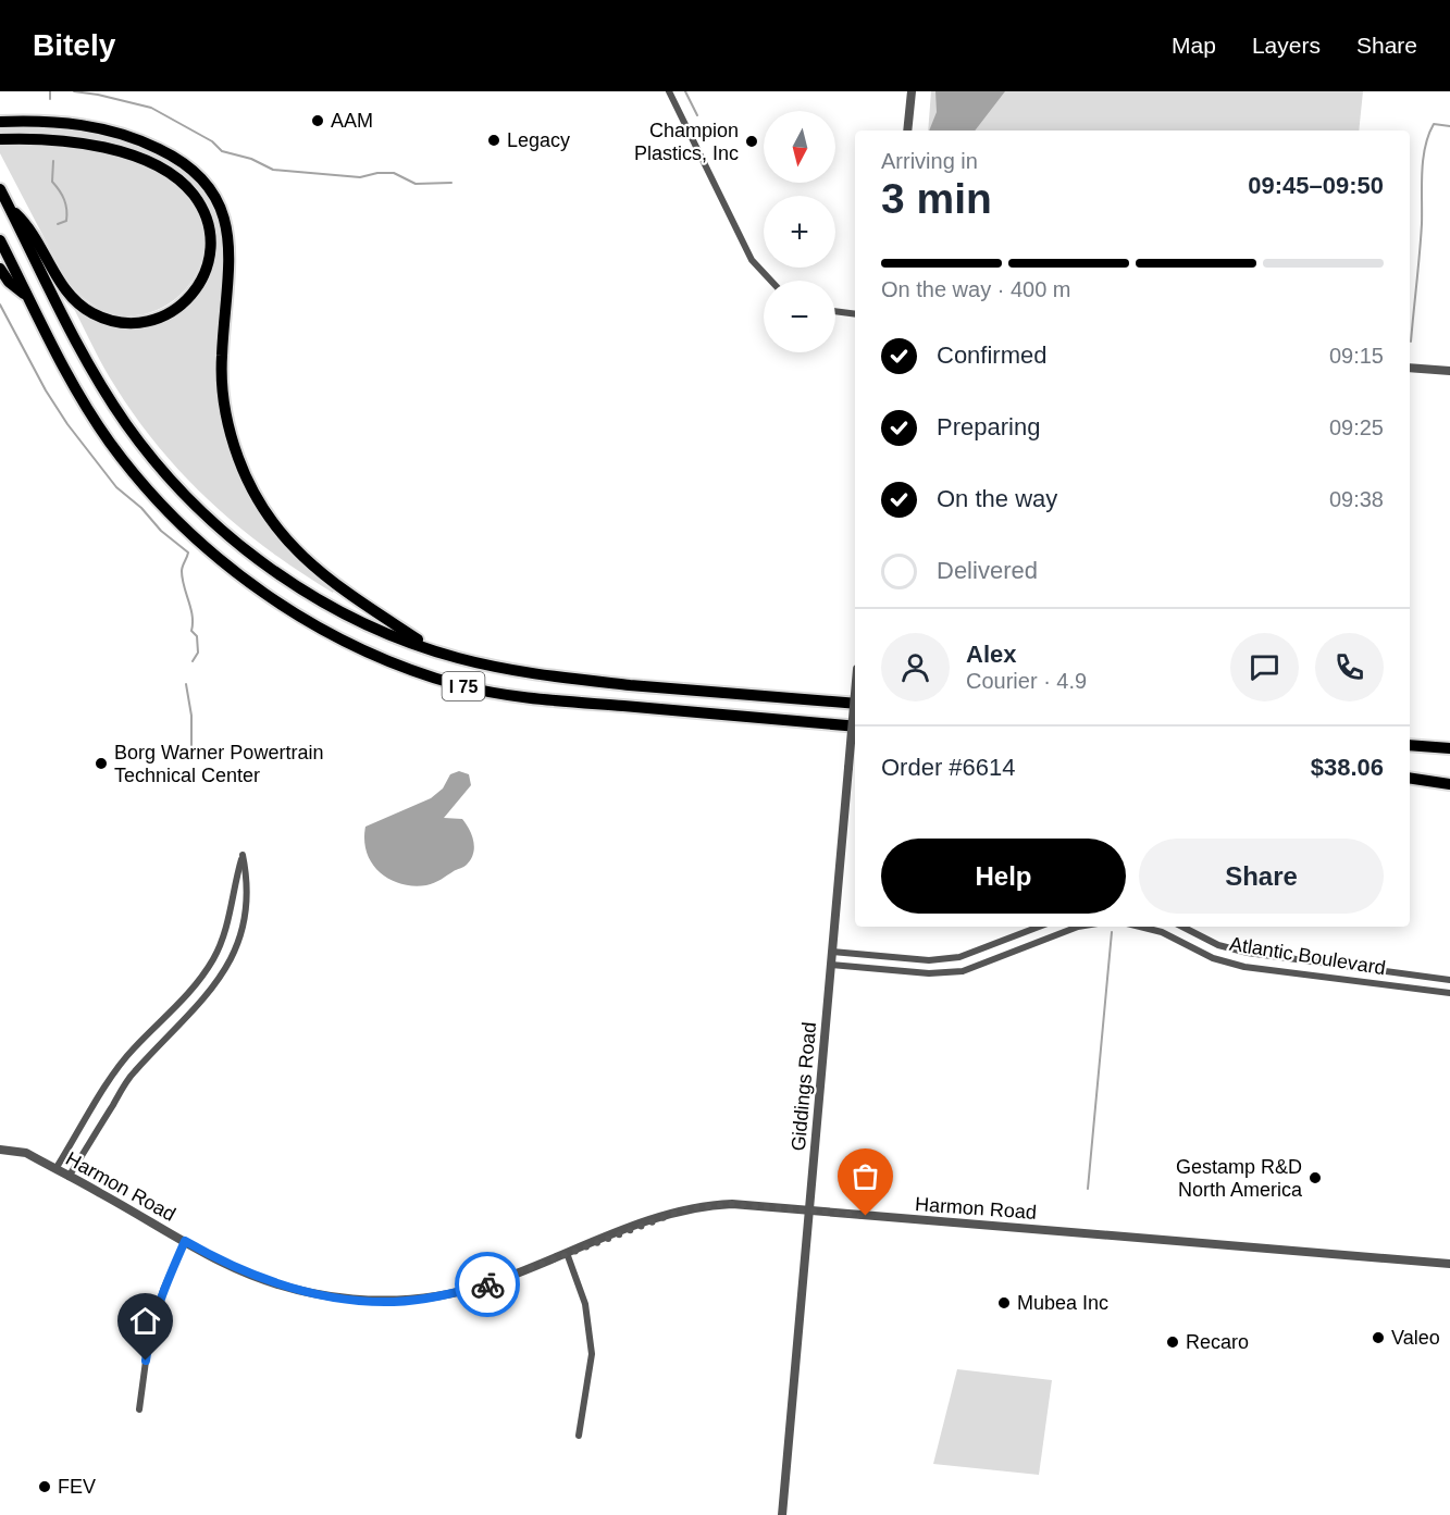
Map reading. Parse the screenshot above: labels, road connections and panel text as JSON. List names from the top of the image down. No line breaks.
{"streets":{"highway":["I 75"],"street":["Atlantic Boulevard","Giddings Road","Harmon Road"]},"crossings":[["Giddings Road","Harmon Road"]],"places":["AAM","Legacy","Champion Plastics, Inc","Borg Warner Powertrain Technical Center","Gestamp R&D North America","Mubea Inc","Valeo","Recaro","FEV"],"north":"bottom","page":{"header":"Bitely","nav":["Map","Layers","Share"],"map_buttons":["+","−"],"heading":["3 min","Arriving in","09:45–09:50"],"panel":["Alex","Courier · 4.9","Order #6614","$38.06"],"bar":"On the way · 400 m","list":[["Confirmed","09:15"],["Preparing","09:25"],["On the way","09:38"],"Delivered"],"buttons":["Help","Share"]}}
